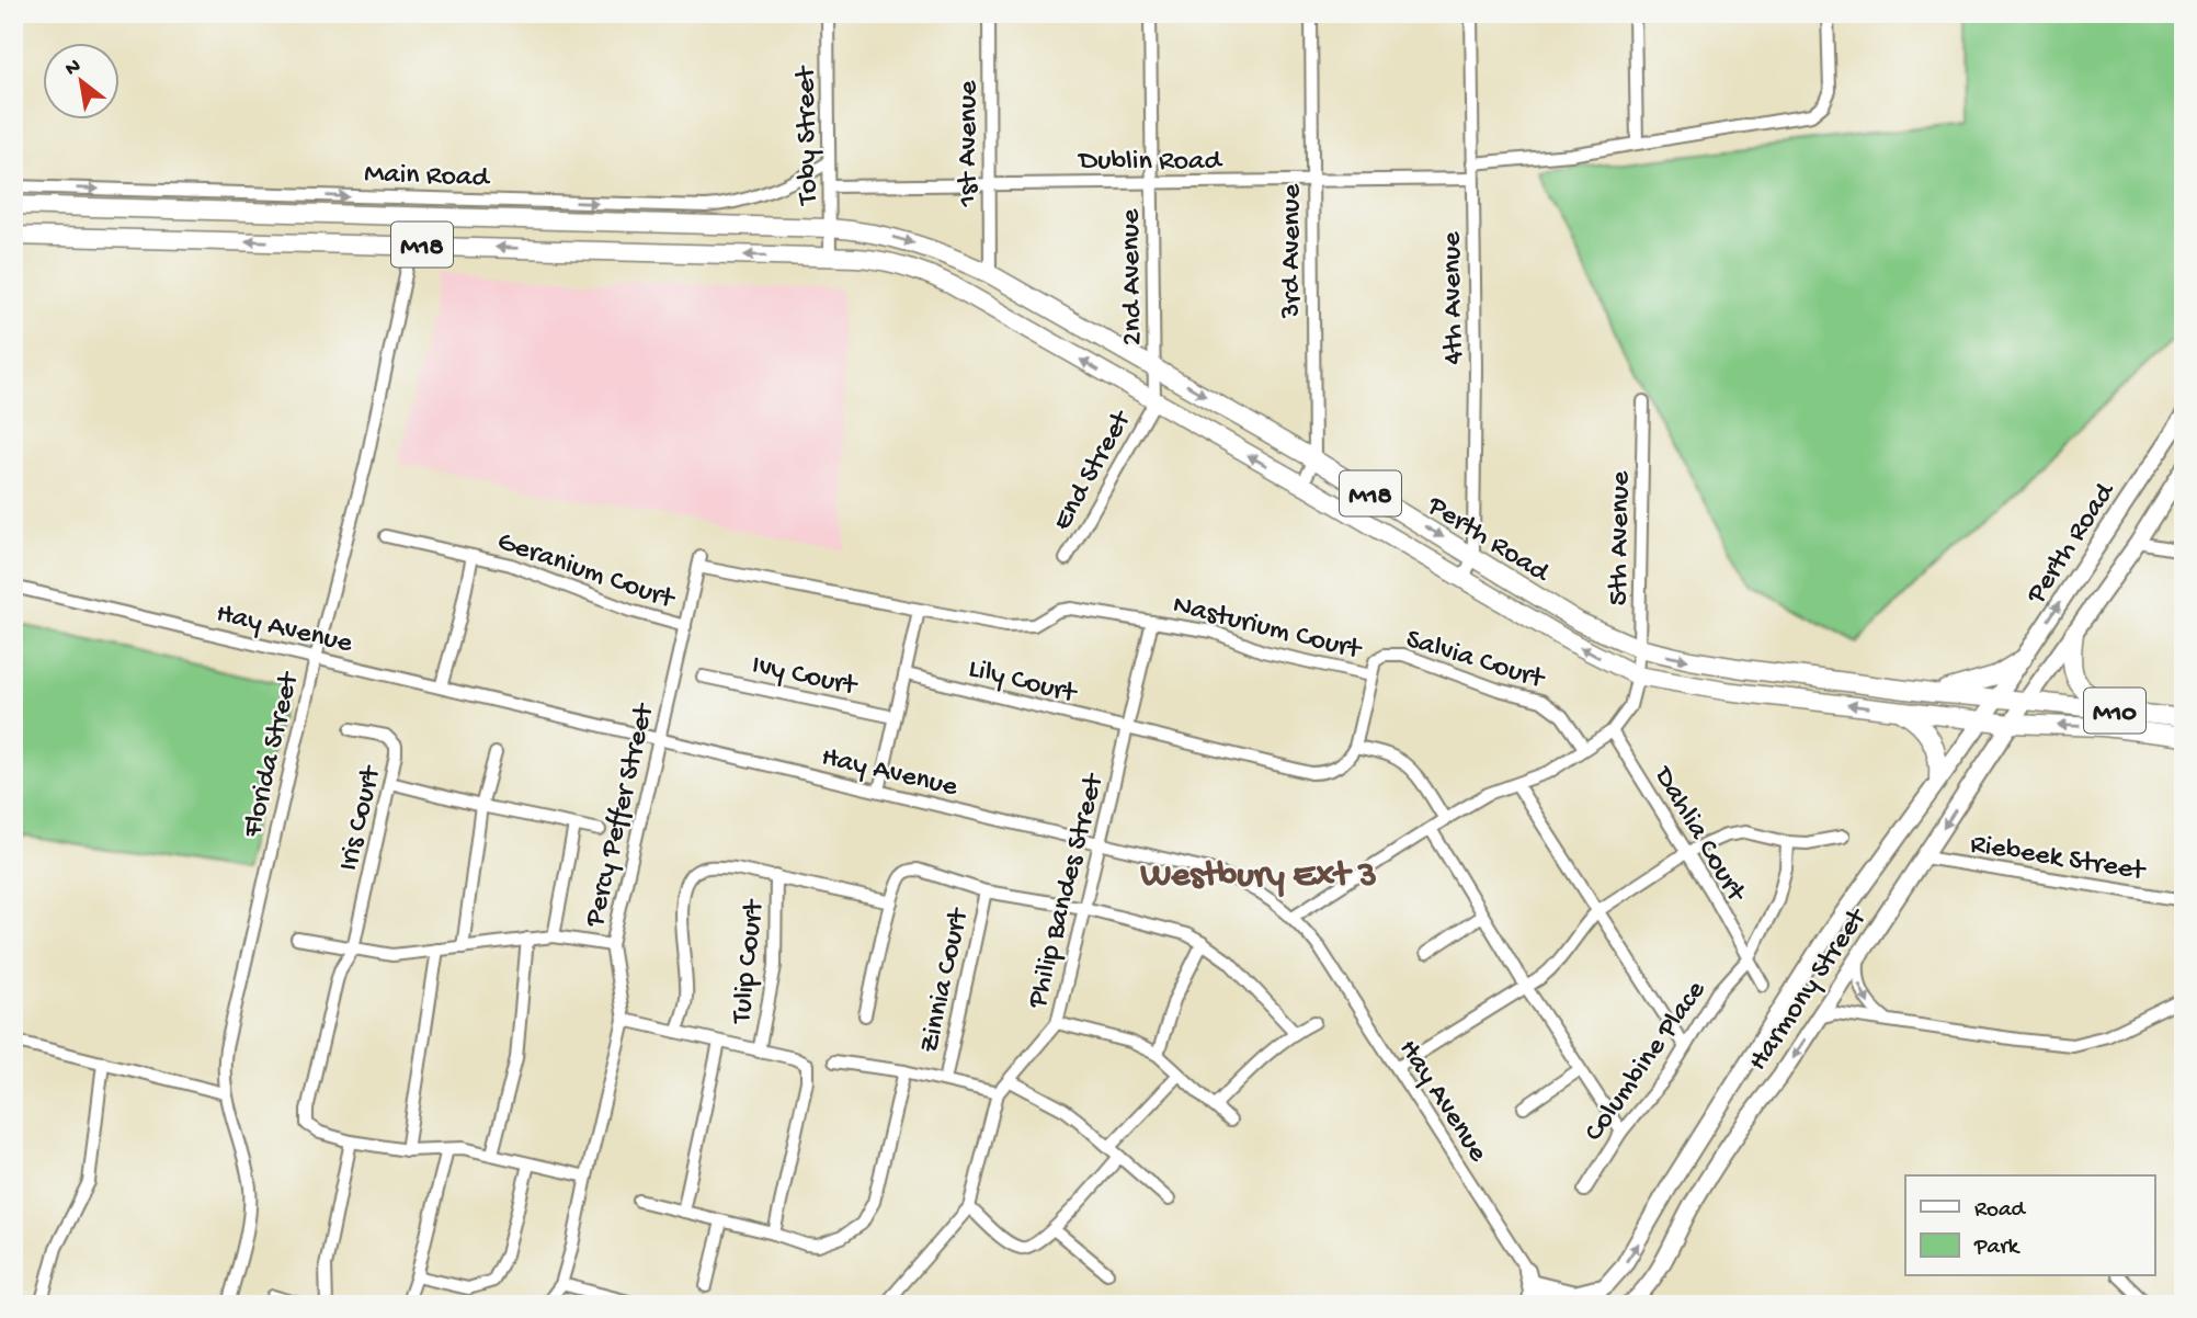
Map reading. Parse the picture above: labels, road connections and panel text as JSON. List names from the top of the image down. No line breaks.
{"streets":{"main road":["Main Road","M18","Perth Road","M10","Harmony Street"],"street":["Toby Street","1st Avenue","Dublin Road","3rd Avenue","2nd Avenue","4th Avenue","End Street","5th Avenue","Geranium Court","Nasturium Court","Hay Avenue","Salvia Court","Ivy Court","Lily Court","Florida Street","Percy Peffer Street","Iris Court","Dahlia Court","Riebeek Street","Philip Bandes Street","Tulip Court","Zinnia Court","Columbine Place"]},"crossings":[["Toby Street","Dublin Road"],["Toby Street","Main Road"],["Toby Street","M18"],["Toby Street","Perth Road"],["1st Avenue","Dublin Road"],["1st Avenue","Perth Road"],["Dublin Road","3rd Avenue"],["Dublin Road","2nd Avenue"],["Dublin Road","4th Avenue"],["Main Road","Perth Road"],["Main Road","Florida Street"],["M18","Perth Road"],["M18","Florida Street"],["3rd Avenue","Perth Road"],["2nd Avenue","End Street"],["2nd Avenue","Perth Road"],["4th Avenue","Perth Road"],["End Street","Perth Road"],["Perth Road","5th Avenue"],["Perth Road","M10"],["Perth Road","Harmony Street"],["5th Avenue","Dahlia Court"],["Geranium Court","Percy Peffer Street"],["Nasturium Court","Salvia Court"],["Nasturium Court","Percy Peffer Street"],["Nasturium Court","Philip Bandes Street"],["Hay Avenue","Florida Street"],["Hay Avenue","Percy Peffer Street"],["Hay Avenue","Philip Bandes Street"],["Salvia Court","Lily Court"],["Lily Court","Philip Bandes Street"],["M10","Harmony Street"],["Dahlia Court","Columbine Place"],["Riebeek Street","Harmony Street"]],"one_way":["Main Road"],"districts":["Westbury Ext 3"],"legend":["Road","Park"],"north":"top left"}
